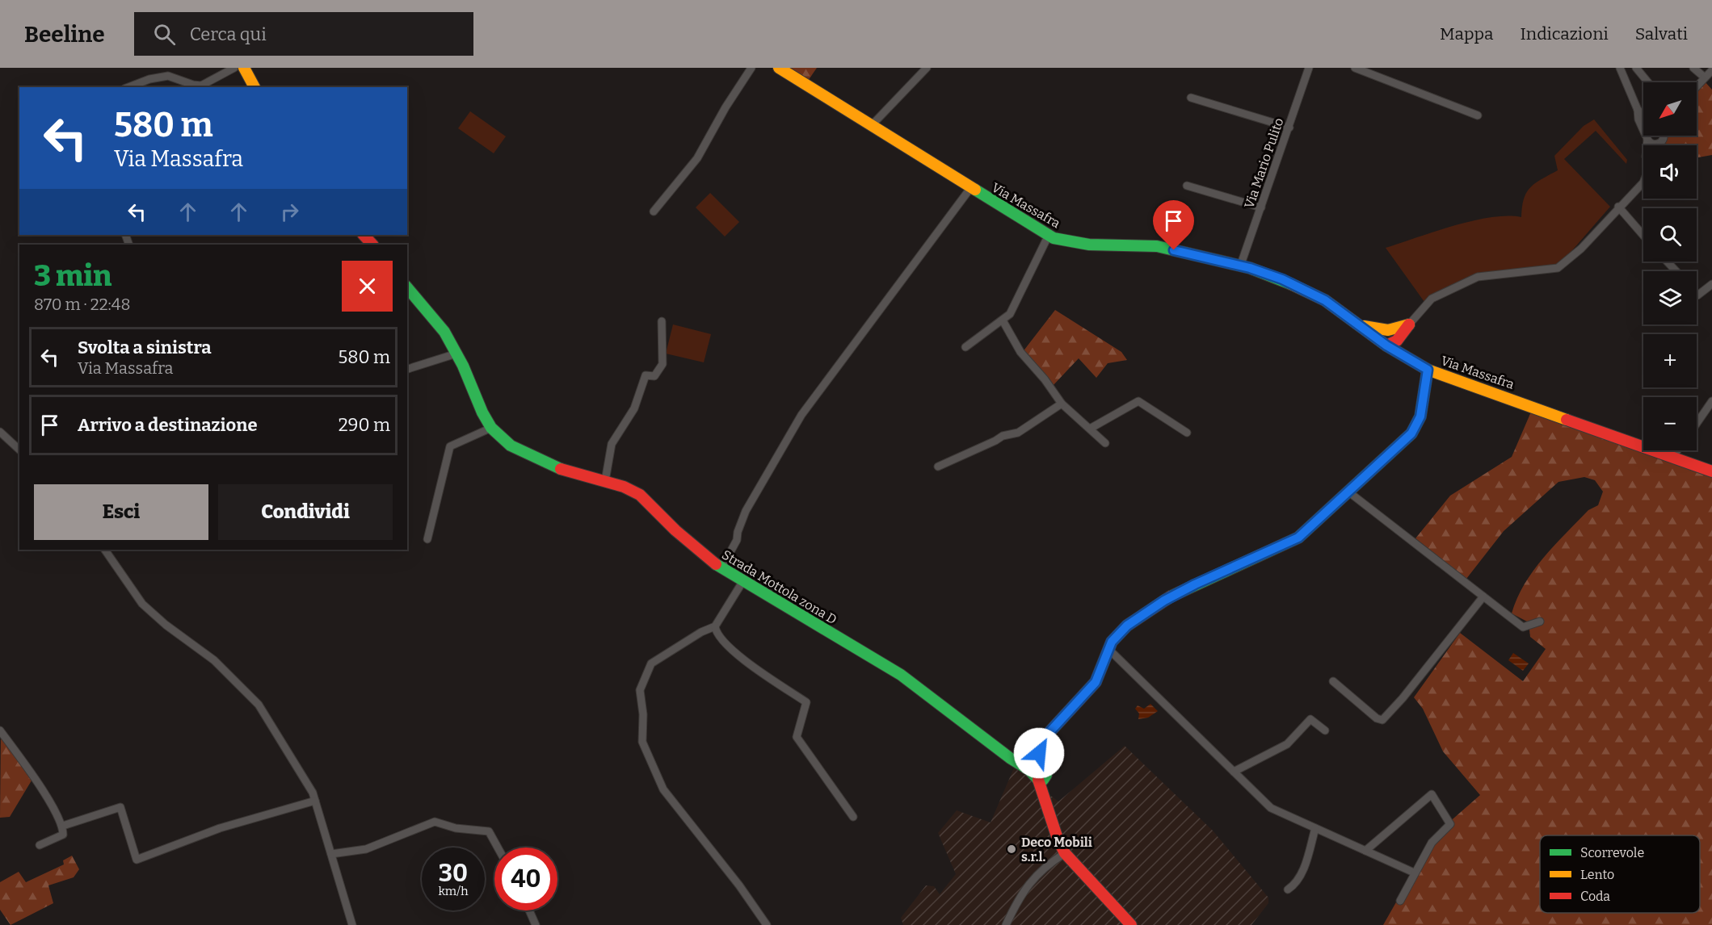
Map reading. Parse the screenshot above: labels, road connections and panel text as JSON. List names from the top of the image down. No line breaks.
{"streets":{"main road":["Via Massafra","Strada Mottola zona D"],"street":["Via Mario Pulito"]},"crossings":[["Via Mario Pulito","Via Massafra"]],"places":["Deco Mobili s.r.l."],"legend":["Scorrevole","Lento","Coda"],"north":"bottom left","page":{"header":"Beeline","search":"Cerca qui","nav":["Mappa","Indicazioni","Salvati"],"map_buttons":["+","−"],"turn":["580 m","Via Massafra"],"heading":["3 min","870 m · 22:48"],"list":[{"name":"Svolta a sinistra","note":"Via Massafra","value":"580 m"},{"name":"Arrivo a destinazione","value":"290 m"}],"buttons":["Esci","Condividi"],"speed":"30 km/h","limit":"40"}}
